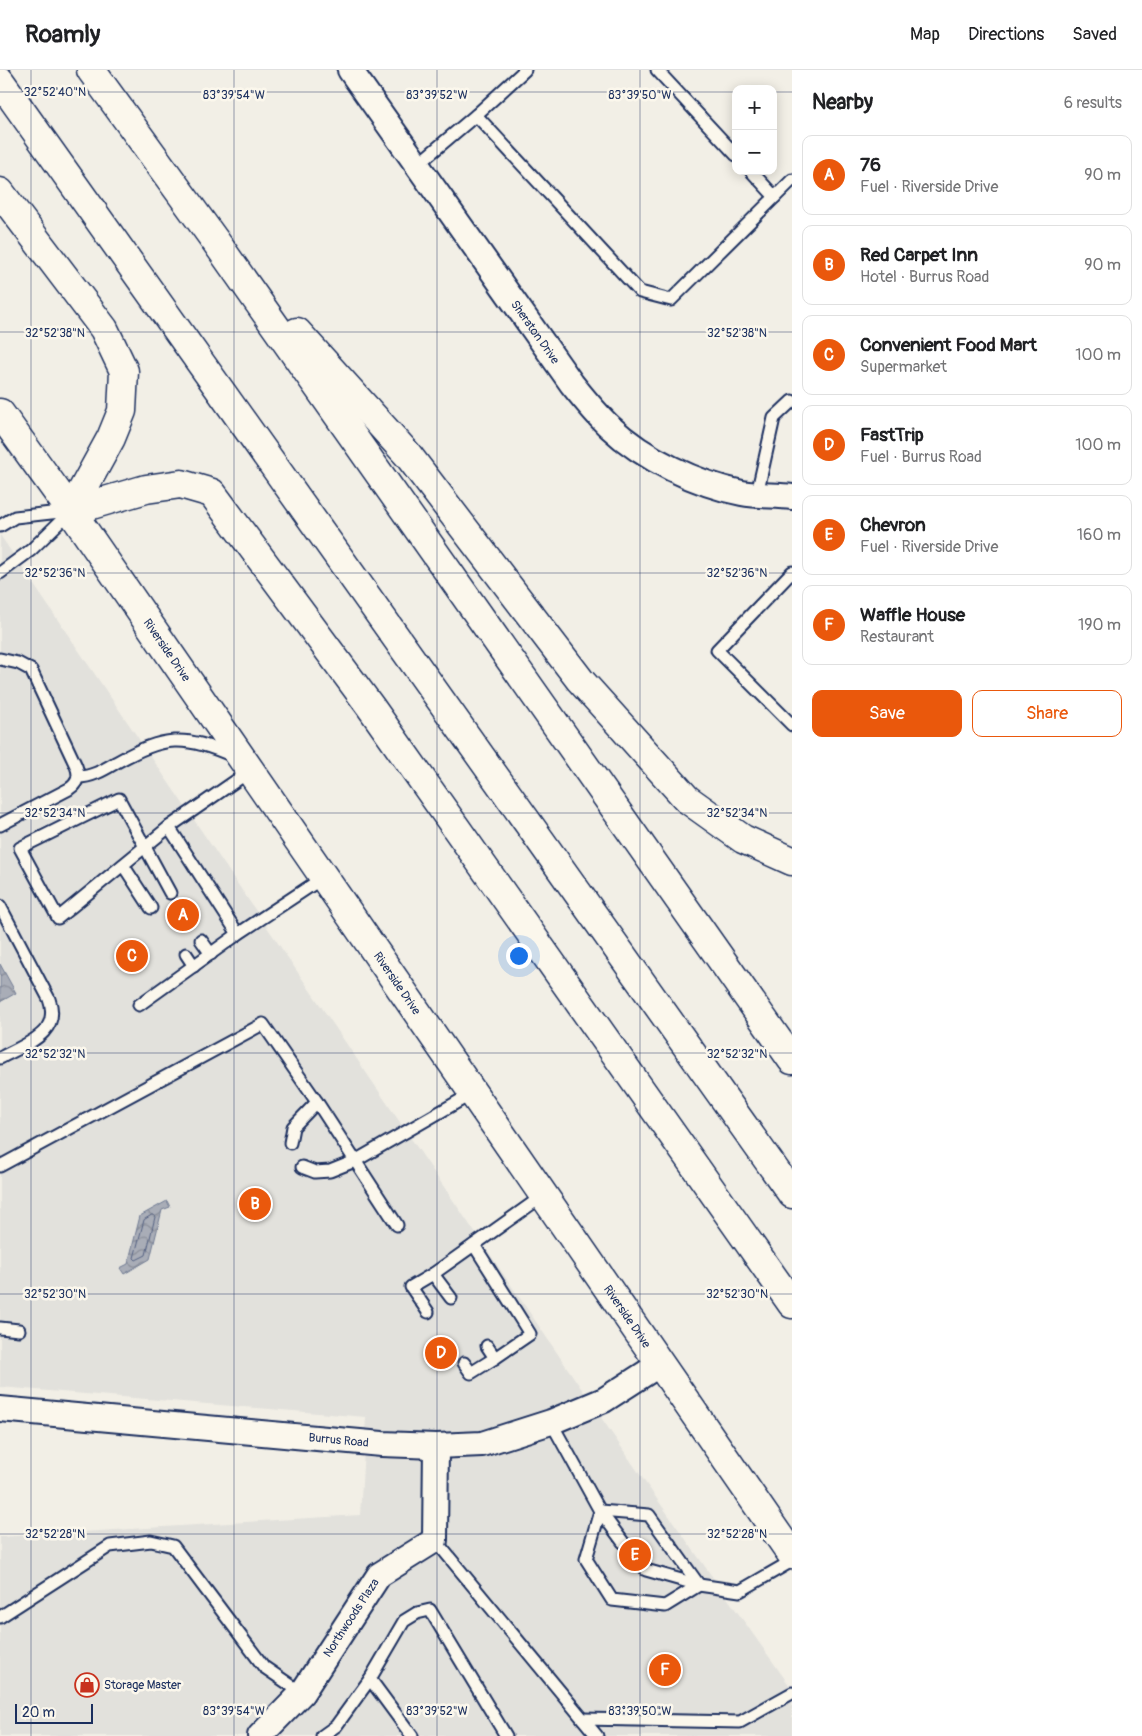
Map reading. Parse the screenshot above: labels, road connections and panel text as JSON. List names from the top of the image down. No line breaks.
{"streets":{"main road":["Riverside Drive"],"street":["Sheraton Drive","Burrus Road","Northwoods Plaza"]},"crossings":[["Riverside Drive","Burrus Road"]],"places":{"shop":["Storage Master"]},"scale_bar":"20 m","page":{"header":"Roamly","nav":["Map","Directions","Saved"],"heading":["Nearby","6 results"],"map_buttons":["+","−"],"list":[{"mark":"A","name":"76","note":"Fuel · Riverside Drive","value":"90 m"},{"mark":"B","name":"Red Carpet Inn","note":"Hotel · Burrus Road","value":"90 m"},{"mark":"C","name":"Convenient Food Mart","note":"Supermarket","value":"100 m"},{"mark":"D","name":"FastTrip","note":"Fuel · Burrus Road","value":"100 m"},{"mark":"E","name":"Chevron","note":"Fuel · Riverside Drive","value":"160 m"},{"mark":"F","name":"Waffle House","note":"Restaurant","value":"190 m"}],"buttons":["Save","Share"],"pins":["A","C","B","D","E","F"],"scale":"20 m"},"coordinates":["32°52'40\"N","83°39'54\"W","83°39'52\"W","83°39'50\"W","32°52'38\"N","32°52'36\"N","32°52'34\"N","32°52'32\"N","32°52'30\"N","32°52'28\"N"]}
